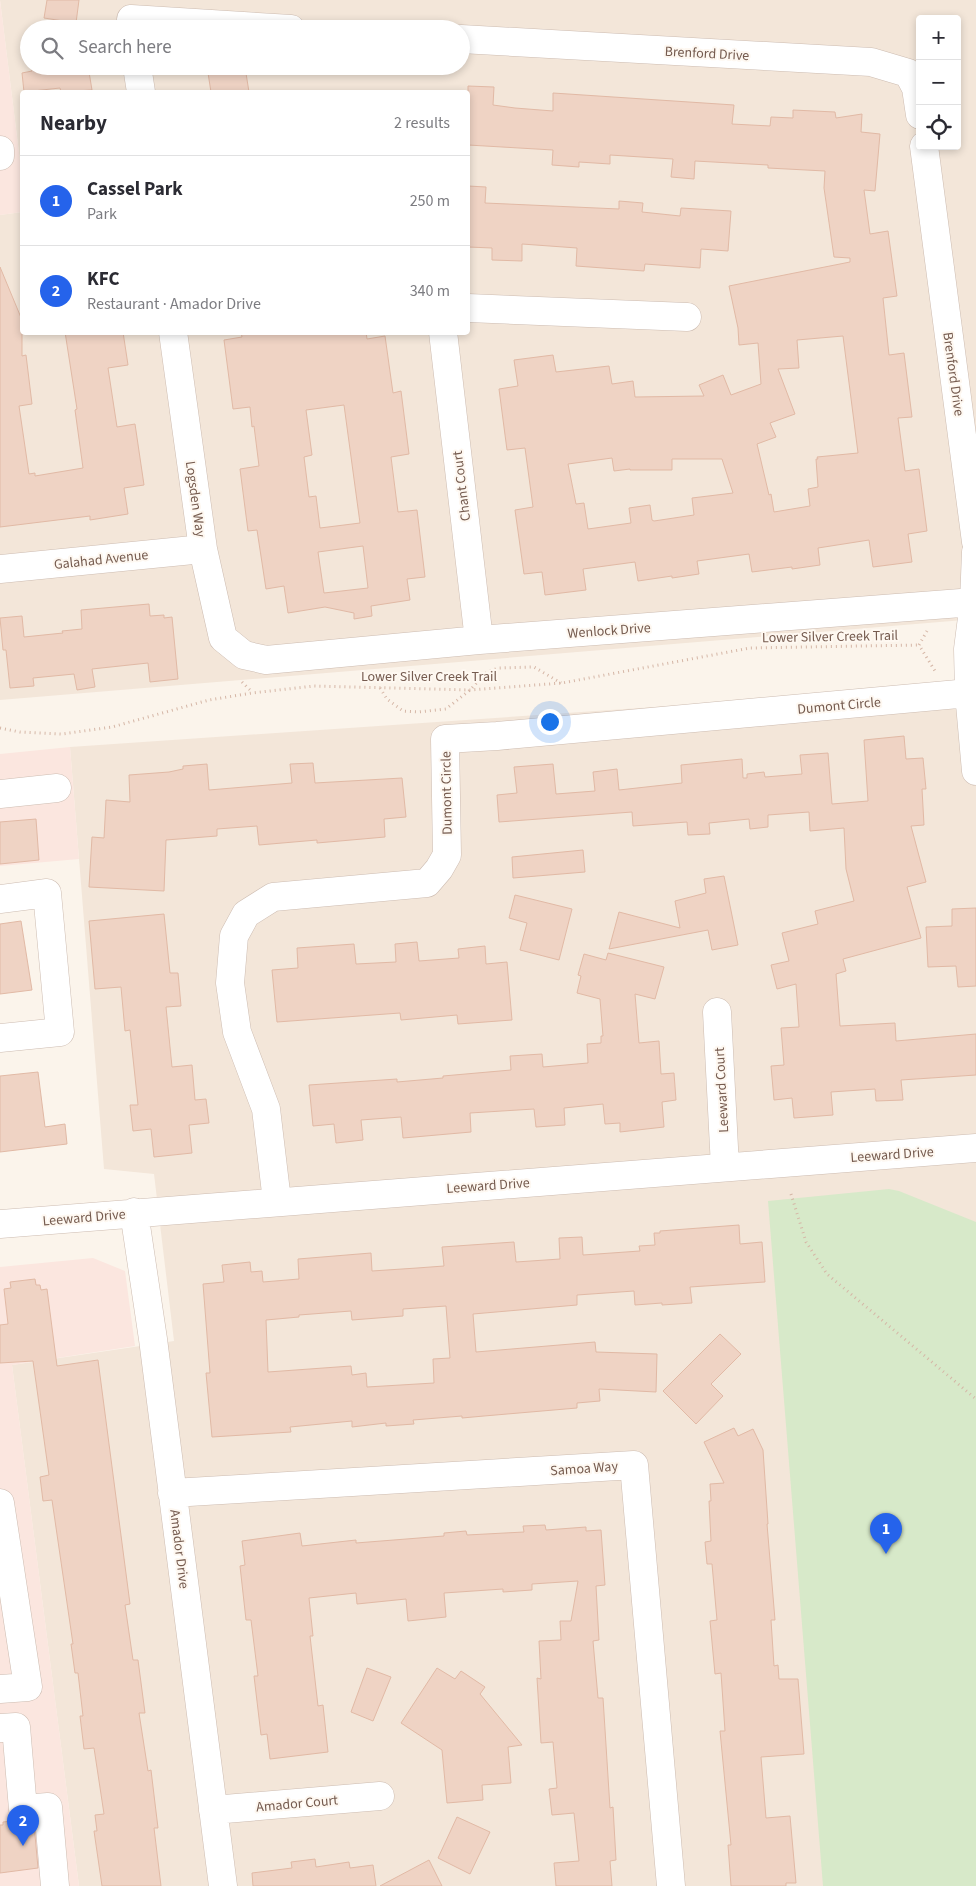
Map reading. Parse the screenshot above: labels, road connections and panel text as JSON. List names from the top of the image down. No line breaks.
{"streets":{"street":["Brenford Drive","Chant Court","Logsden Way","Galahad Avenue","Wenlock Drive","Dumont Circle","Leeward Court","Leeward Drive","Samoa Way","Amador Drive","Amador Court"],"path":["Lower Silver Creek Trail"]},"crossings":[["Chant Court","Wenlock Drive"],["Logsden Way","Galahad Avenue"],["Logsden Way","Wenlock Drive"],["Dumont Circle","Leeward Drive"],["Leeward Court","Leeward Drive"],["Leeward Drive","Amador Drive"],["Samoa Way","Amador Drive"],["Amador Drive","Amador Court"]],"page":{"map_buttons":["+","−"],"search":"Search here","heading":["Nearby","2 results"],"list":[{"mark":"1","name":"Cassel Park","note":"Park","value":"250 m"},{"mark":"2","name":"KFC","note":"Restaurant · Amador Drive","value":"340 m"}],"pins":["1","2"]}}
